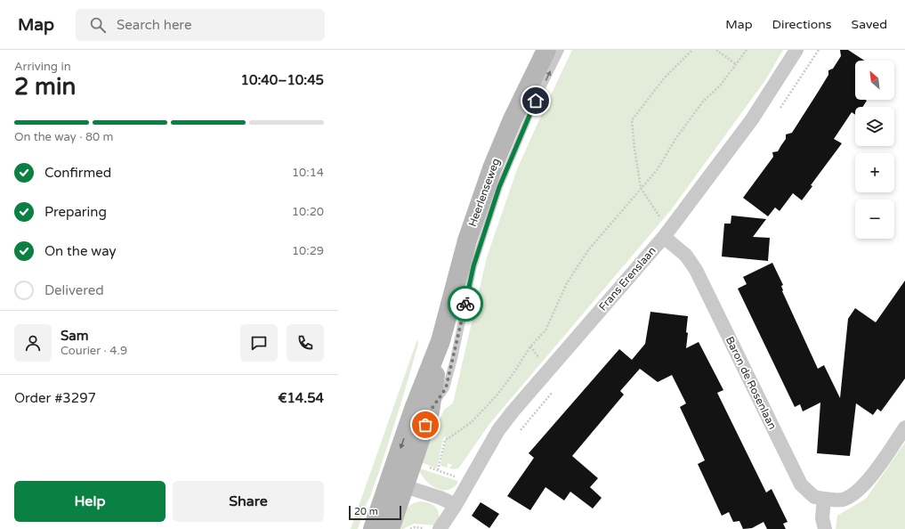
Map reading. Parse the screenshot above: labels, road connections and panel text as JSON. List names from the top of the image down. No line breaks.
{"streets":{"main road":["Heerlenseweg"],"street":["Frans Erenslaan","Baron de Rosenlaan"]},"crossings":[["Frans Erenslaan","Baron de Rosenlaan"]],"scale_bar":"20 m","north":"top left","page":{"header":"Map","search":"Search here","nav":["Map","Directions","Saved"],"heading":["2 min","Arriving in","10:40–10:45"],"panel":["Sam","Courier · 4.9","Order #3297","€14.54"],"map_buttons":["+","−"],"bar":"On the way · 80 m","list":[["Confirmed","10:14"],["Preparing","10:20"],["On the way","10:29"],"Delivered"],"buttons":["Help","Share"],"scale":"20 m"}}
